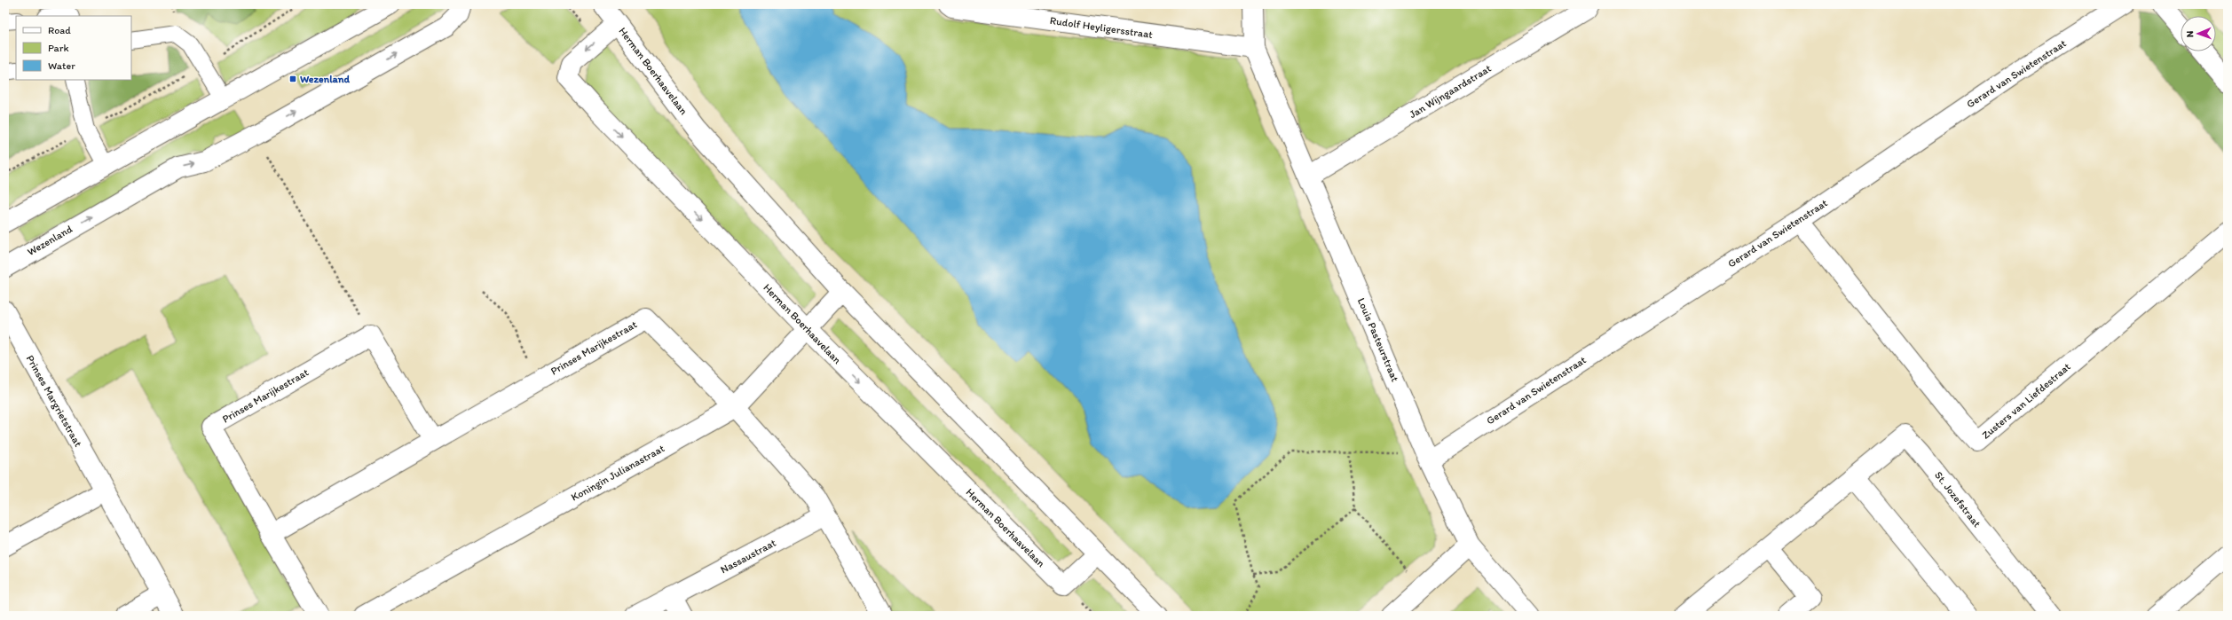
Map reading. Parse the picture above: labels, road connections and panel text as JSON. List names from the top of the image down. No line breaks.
{"streets":{"street":["Rudolf Heyligersstraat","Herman Boerhaavelaan","Gerard van Swietenstraat","Jan Wijngaardstraat","Wezenland","Louis Pasteurstraat","Prinses Marijkestraat","Prinses Margrietstraat","Zusters van Liefdestraat","Koningin Julianastraat","St. Jozefstraat","Nassaustraat"]},"crossings":[["Rudolf Heyligersstraat","Louis Pasteurstraat"],["Herman Boerhaavelaan","Koningin Julianastraat"],["Gerard van Swietenstraat","Louis Pasteurstraat"],["Gerard van Swietenstraat","Zusters van Liefdestraat"],["Jan Wijngaardstraat","Louis Pasteurstraat"],["Prinses Marijkestraat","Koningin Julianastraat"]],"places":{"transit":["Wezenland"]},"legend":["Road","Park","Water"],"north":"left"}
